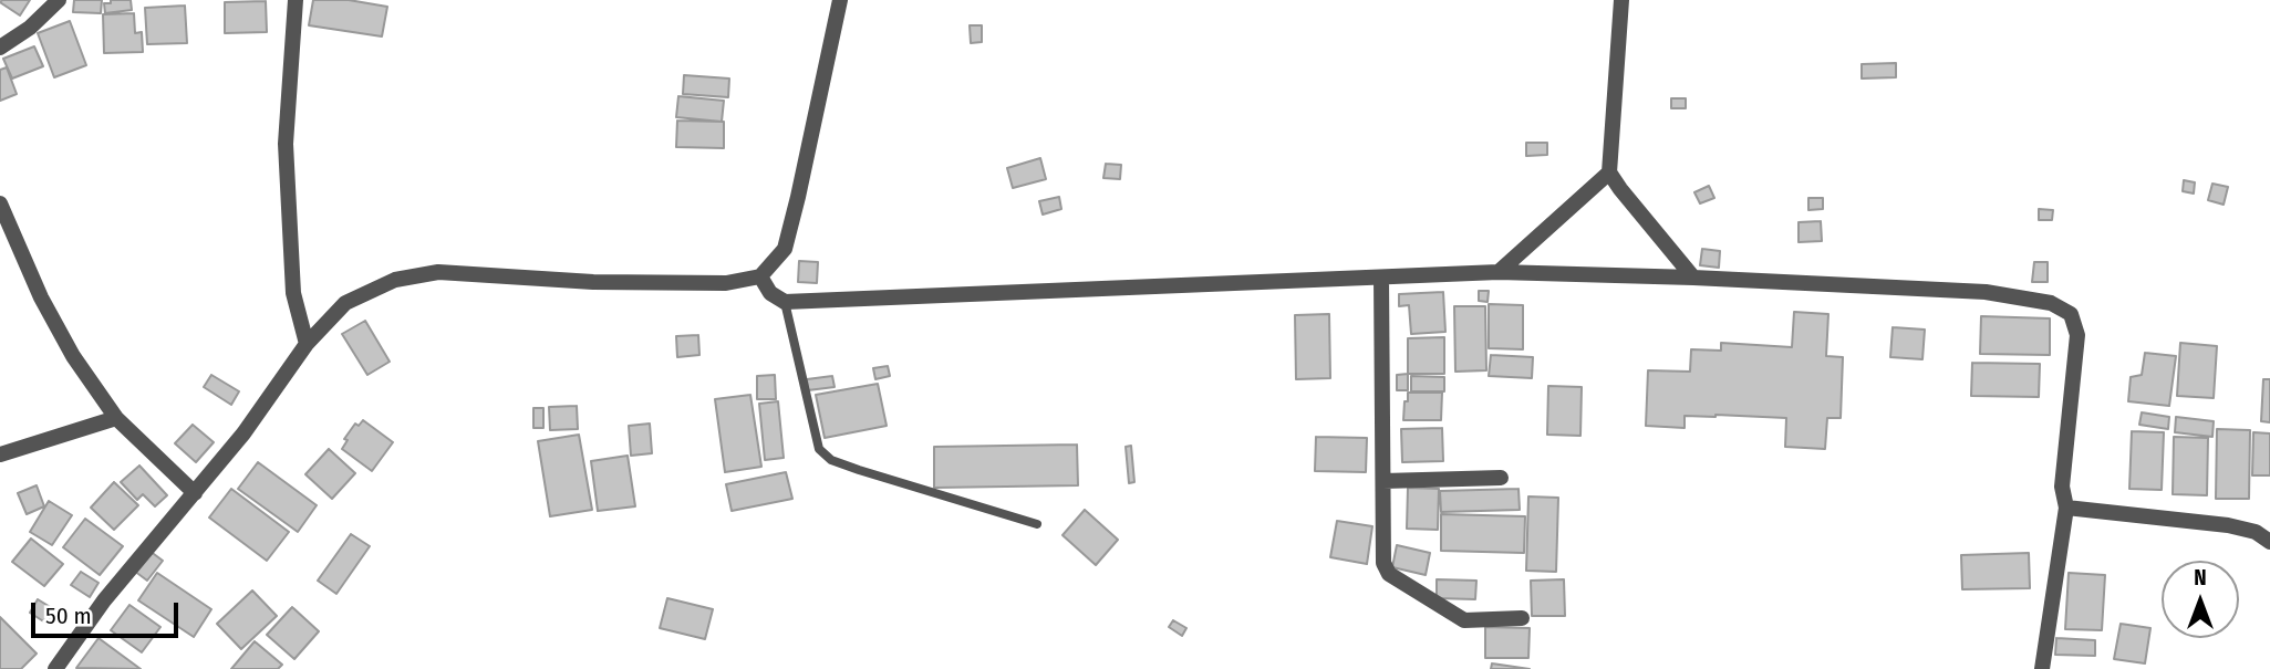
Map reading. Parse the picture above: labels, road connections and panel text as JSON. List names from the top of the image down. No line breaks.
{"scale_bar":"50 m","north":"top"}
